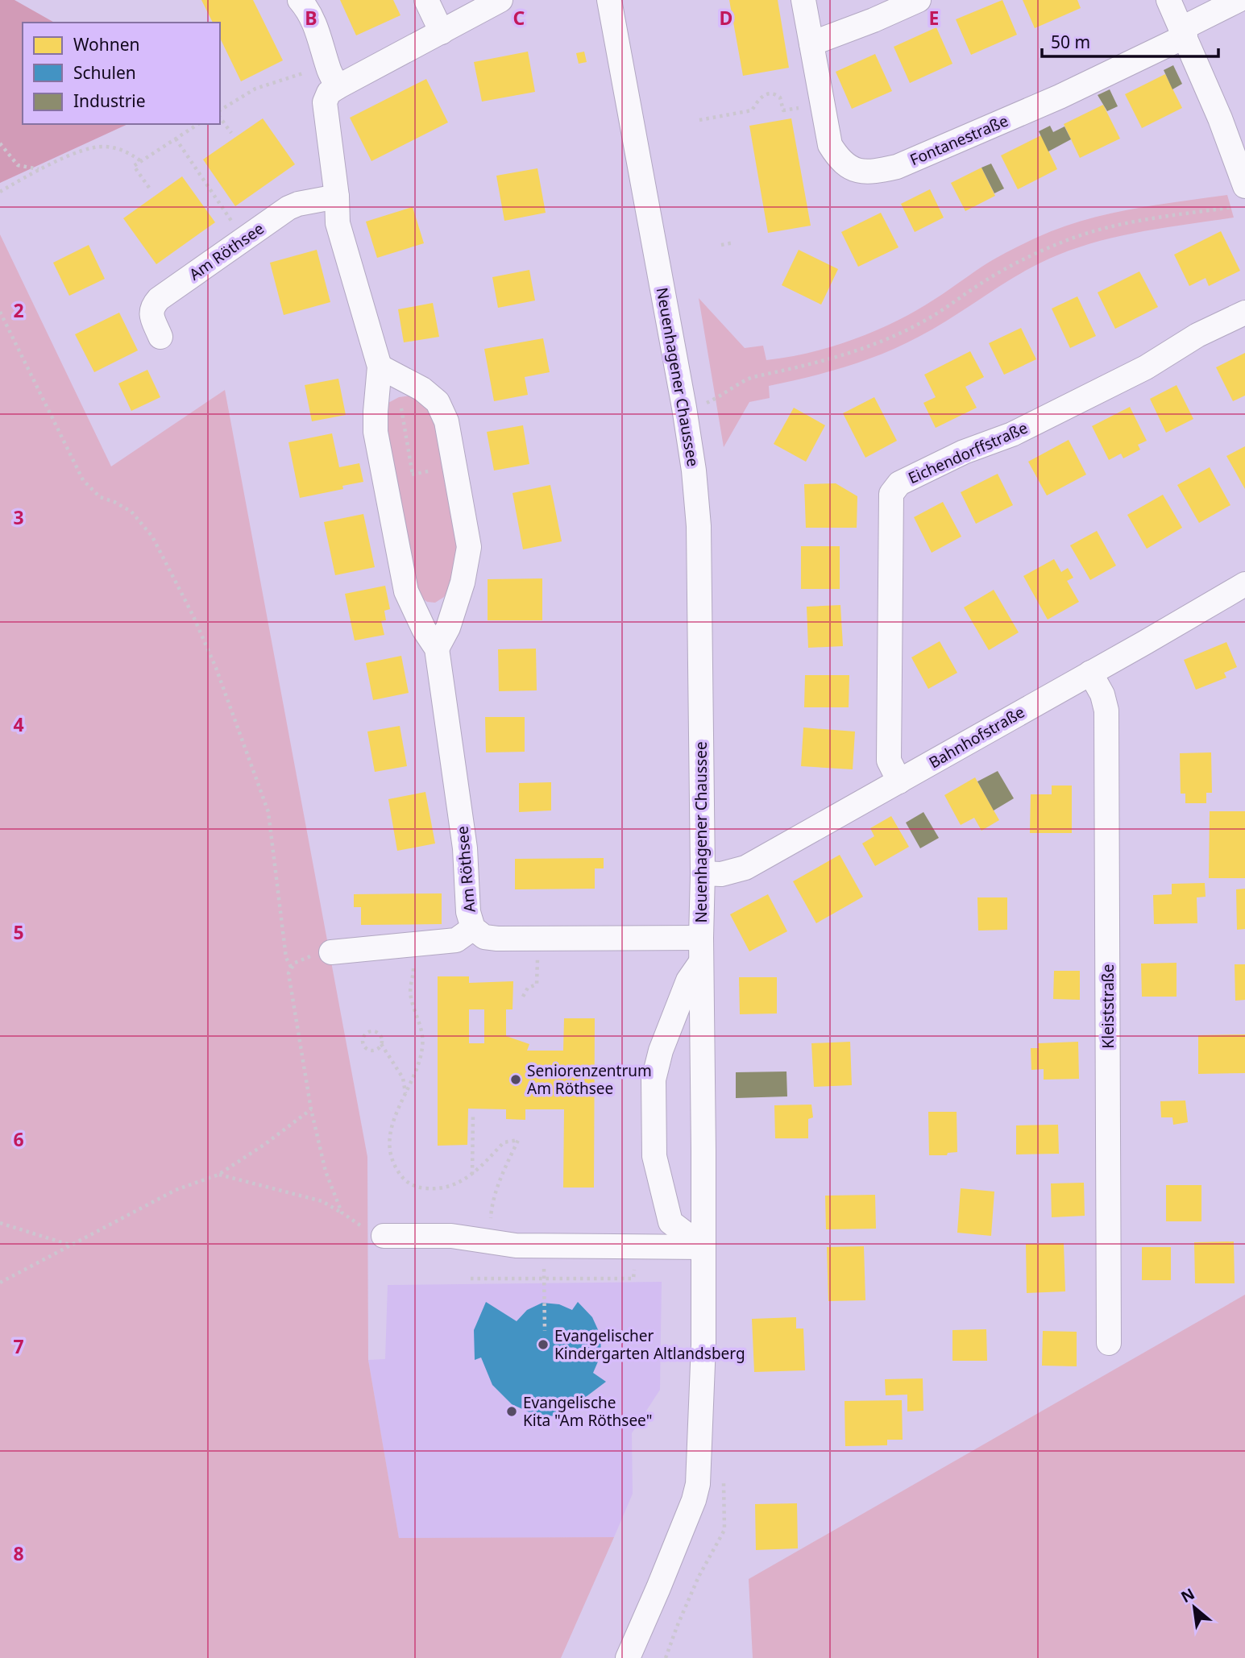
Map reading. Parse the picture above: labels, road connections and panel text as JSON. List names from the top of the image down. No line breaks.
{"streets":{"street":["Fontanestraße","Am Röthsee","Neuenhagener Chaussee","Eichendorffstraße","Bahnhofstraße","Kleiststraße"]},"crossings":[["Am Röthsee","Neuenhagener Chaussee"],["Neuenhagener Chaussee","Bahnhofstraße"],["Eichendorffstraße","Bahnhofstraße"],["Bahnhofstraße","Kleiststraße"]],"places":["Seniorenzentrum Am Röthsee","Evangelischer Kindergarten Altlandsberg","Evangelische Kita \"Am Röthsee\""],"legend":["Wohnen","Schulen","Industrie"],"scale_bar":"50 m","north":"top left","grid":{"columns":["B","C","D","E"],"rows":["2","3","4","5","6","7","8"]}}
